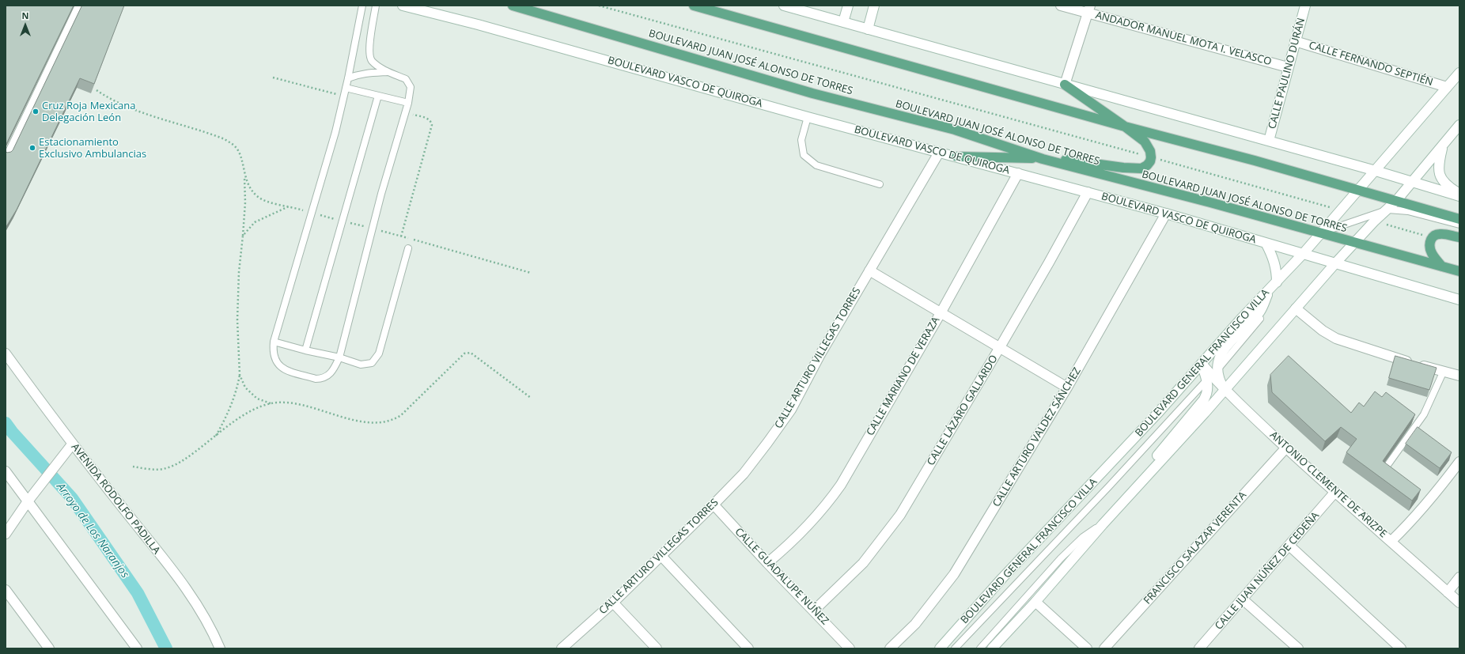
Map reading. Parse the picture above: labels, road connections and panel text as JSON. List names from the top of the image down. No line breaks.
{"streets":{"main road":["BOULEVARD JUAN JOSÉ ALONSO DE TORRES"],"street":["ANDADOR MANUEL MOTA I. VELASCO","CALLE FERNANDO SEPTIÉN","CALLE PAULINO DURÁN","BOULEVARD VASCO DE QUIROGA","CALLE ARTURO VILLEGAS TORRES","BOULEVARD GENERAL FRANCISCO VILLA","CALLE MARIANO DE VERAZA","CALLE LÁZARO GALLARDO","CALLE ARTURO VALDEZ SÁNCHEZ","ANTONIO CLEMENTE DE ARIZPE","AVENIDA RODOLFO PADILLA","FRANCISCO SALAZAR VERENTA","CALLE JUAN NÚÑEZ DE CEDEÑA","CALLE GUADALUPE NÚÑEZ"]},"crossings":[["ANDADOR MANUEL MOTA I. VELASCO","CALLE PAULINO DURÁN"],["BOULEVARD JUAN JOSÉ ALONSO DE TORRES","BOULEVARD GENERAL FRANCISCO VILLA"],["CALLE FERNANDO SEPTIÉN","CALLE PAULINO DURÁN"],["CALLE FERNANDO SEPTIÉN","BOULEVARD GENERAL FRANCISCO VILLA"],["BOULEVARD VASCO DE QUIROGA","CALLE ARTURO VILLEGAS TORRES"],["BOULEVARD VASCO DE QUIROGA","BOULEVARD GENERAL FRANCISCO VILLA"],["BOULEVARD VASCO DE QUIROGA","CALLE MARIANO DE VERAZA"],["BOULEVARD VASCO DE QUIROGA","CALLE LÁZARO GALLARDO"],["BOULEVARD VASCO DE QUIROGA","CALLE ARTURO VALDEZ SÁNCHEZ"],["CALLE ARTURO VILLEGAS TORRES","CALLE GUADALUPE NÚÑEZ"],["CALLE MARIANO DE VERAZA","CALLE GUADALUPE NÚÑEZ"],["CALLE LÁZARO GALLARDO","CALLE GUADALUPE NÚÑEZ"],["ANTONIO CLEMENTE DE ARIZPE","FRANCISCO SALAZAR VERENTA"],["ANTONIO CLEMENTE DE ARIZPE","CALLE JUAN NÚÑEZ DE CEDEÑA"]],"water":["Arroyo de Los Naranjos"],"places":["Cruz Roja Mexicana Delegación León","Estacionamiento Exclusivo Ambulancias"],"north":"top"}
